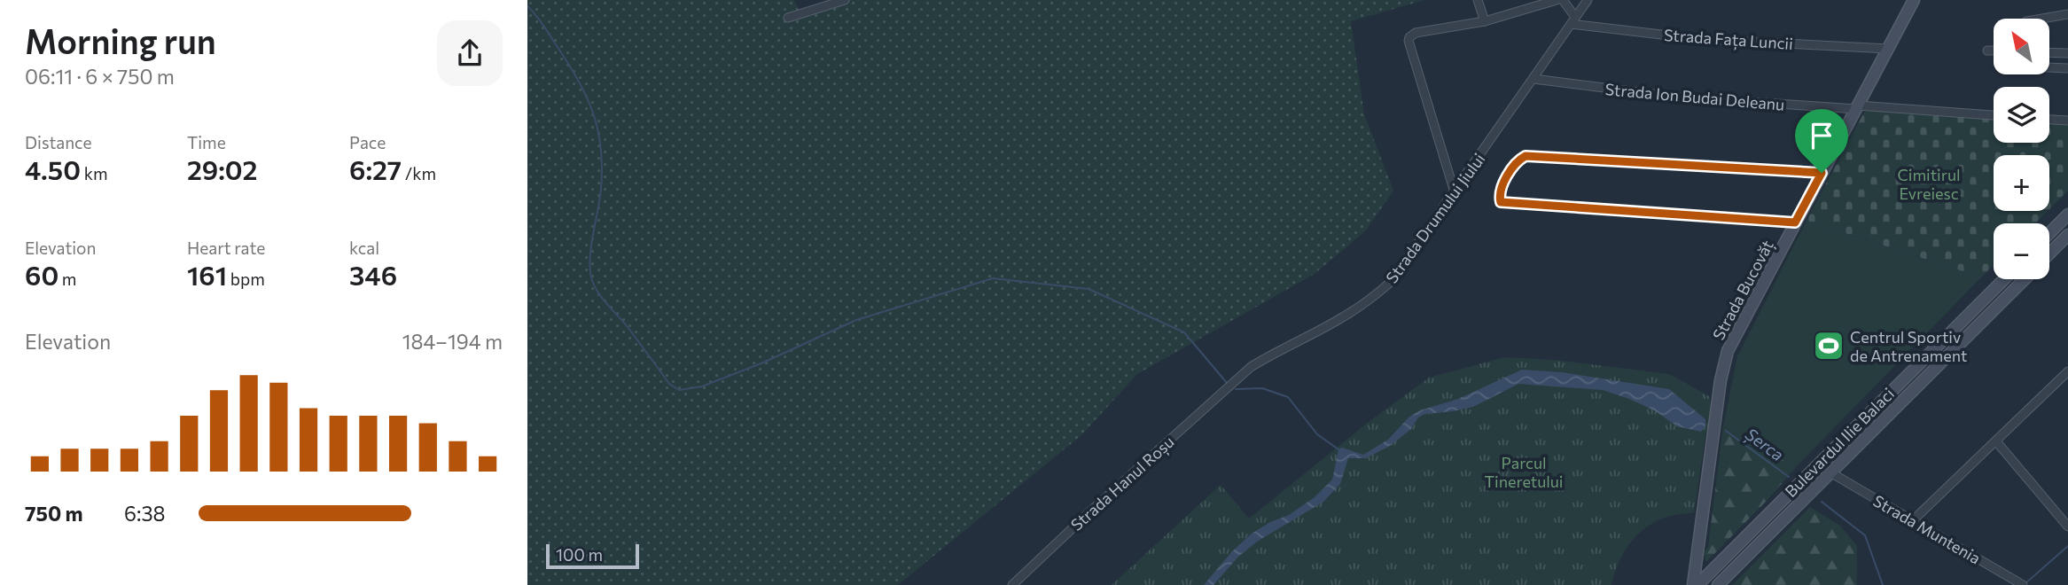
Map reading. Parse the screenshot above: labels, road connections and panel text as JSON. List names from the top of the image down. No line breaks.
{"streets":{"main road":["Strada Bucovăț","Bulevardul Ilie Balaci"],"street":["Strada Fața Luncii","Strada Ion Budai Deleanu","Strada Drumului Jiului","Strada Hanul Roșu","Strada Muntenia"]},"crossings":[["Strada Fața Luncii","Strada Drumului Jiului"],["Strada Fața Luncii","Strada Bucovăț"],["Strada Ion Budai Deleanu","Strada Drumului Jiului"],["Strada Ion Budai Deleanu","Strada Bucovăț"],["Strada Drumului Jiului","Strada Hanul Roșu"],["Strada Bucovăț","Bulevardul Ilie Balaci"],["Bulevardul Ilie Balaci","Strada Muntenia"]],"water":["Șerca"],"parks":["Cimitirul Evreiesc","Parcul Tineretului"],"places":{"sports":["Centrul Sportiv de Antrenament"]},"scale_bar":"100 m","north":"top left","page":{"heading":["Morning run","06:11 · 6 × 750 m"],"map_buttons":["+","−"],"stats":[["Distance","4.50 km"],["Time","29:02"],["Pace","6:27 /km"],["Elevation","60 m"],["Heart rate","161 bpm"],["kcal","346"]],"chart":["Elevation","184–194 m"],"list":[{"name":"750 m","note":"6:38"}],"scale":"100 m"}}
